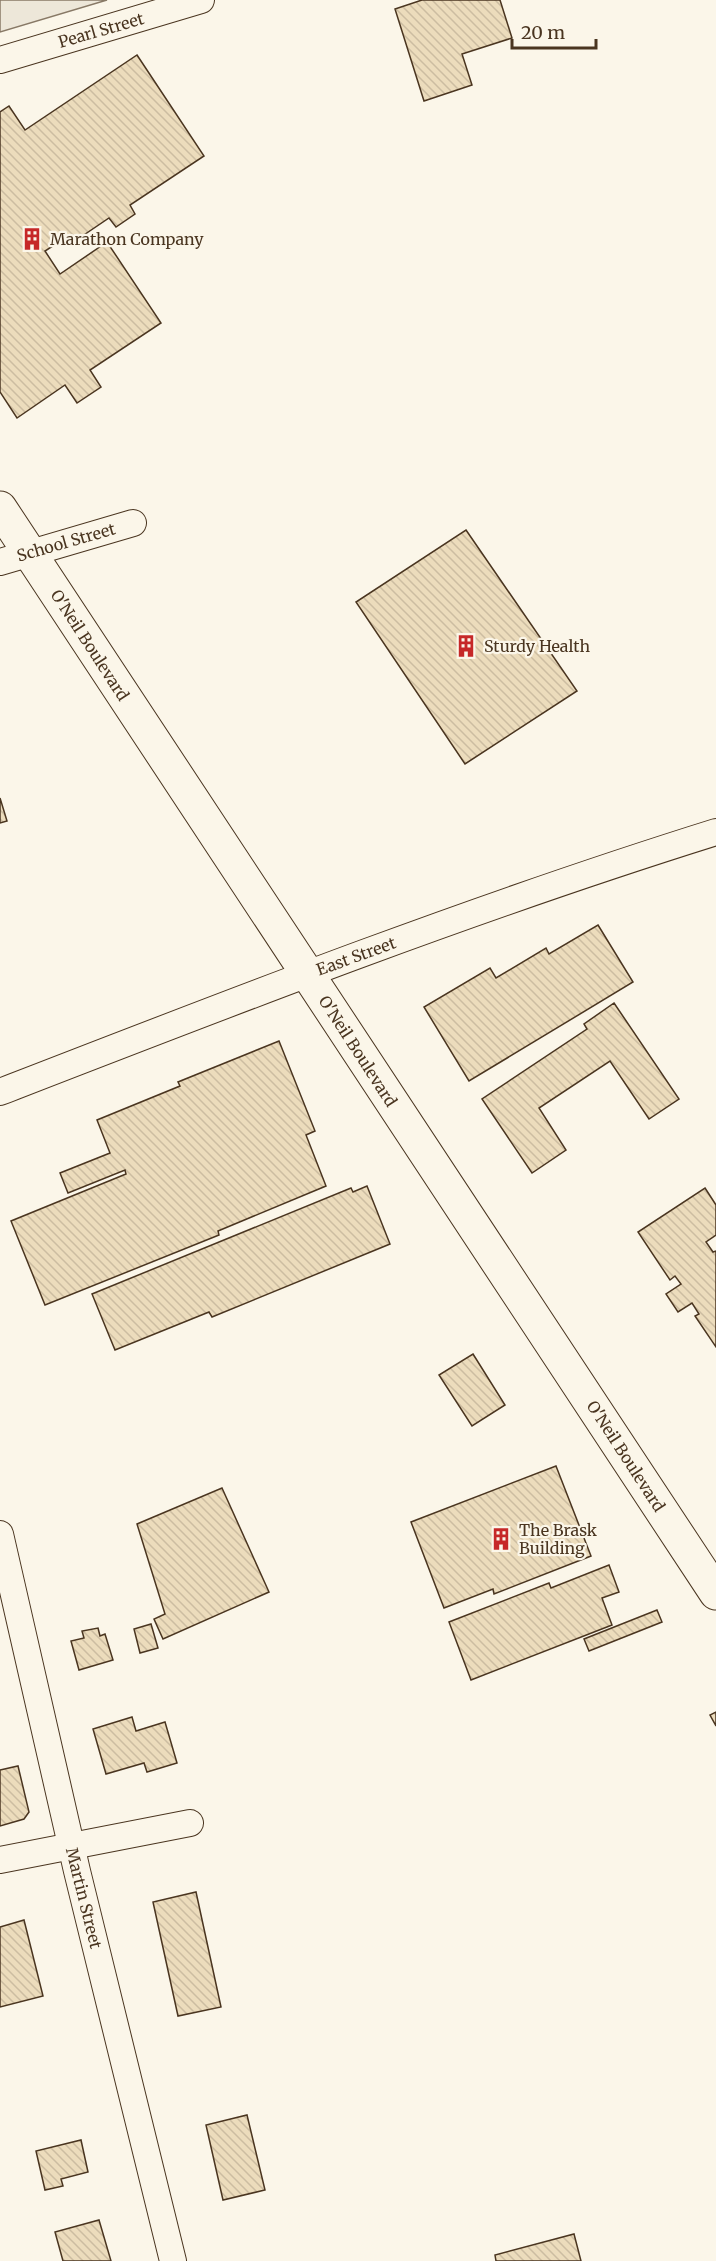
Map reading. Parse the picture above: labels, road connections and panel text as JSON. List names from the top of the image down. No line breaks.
{"streets":{"main road":["O'Neil Boulevard"],"street":["Pearl Street","School Street","East Street","Martin Street"]},"crossings":[["School Street","O'Neil Boulevard"],["O'Neil Boulevard","East Street"]],"places":{"building":["Marathon Company","Sturdy Health","The Brask Building"]},"scale_bar":"20 m"}
